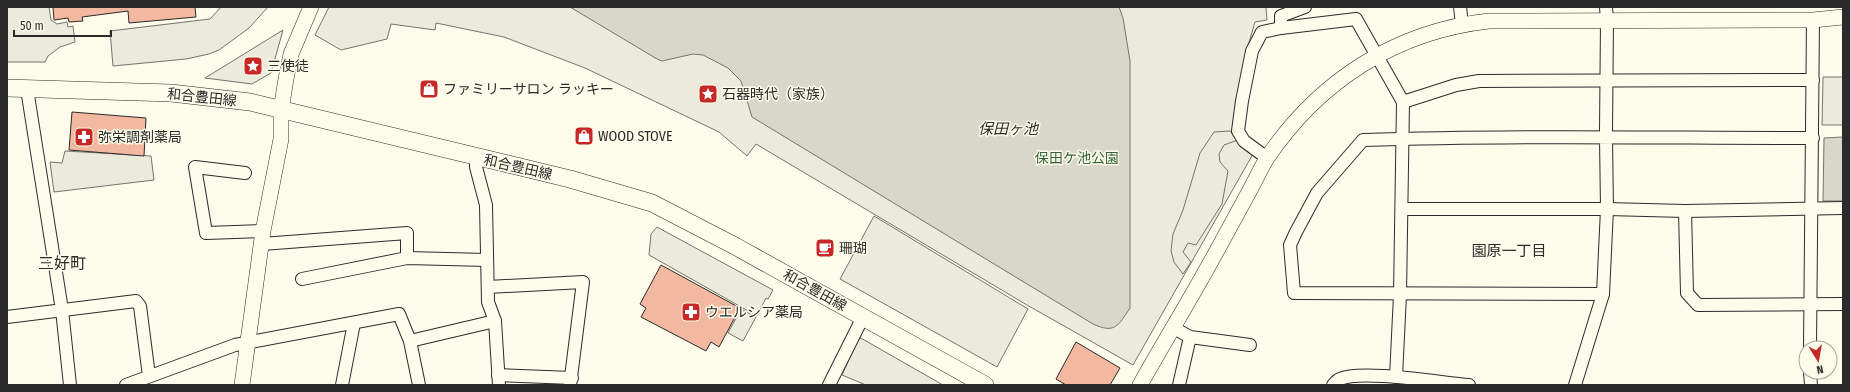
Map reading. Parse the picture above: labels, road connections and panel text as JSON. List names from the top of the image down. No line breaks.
{"streets":{"main road":["和合豊田線"]},"districts":["園原一丁目","三好町"],"water":["保田ヶ池"],"parks":["保田ケ池公園"],"places":{"place":["三使徒","石器時代（家族）"],"shop":["ファミリーサロン ラッキー","WOOD STOVE"],"pharmacy":["弥栄調剤薬局","ウエルシア薬局"],"cafe":["珊瑚"]},"scale_bar":"50 m","north":"bottom"}
